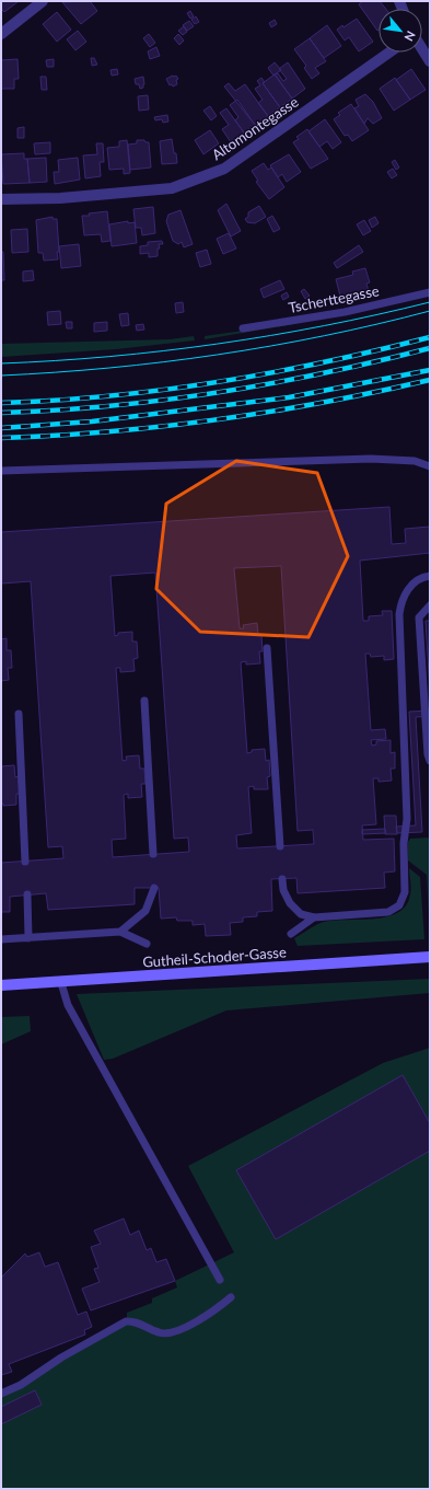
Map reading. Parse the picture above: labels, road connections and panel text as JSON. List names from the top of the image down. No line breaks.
{"streets":{"street":["Altomontegasse","Gutheil-Schoder-Gasse"],"lane":["Tscherttegasse"]},"north":"bottom right"}
